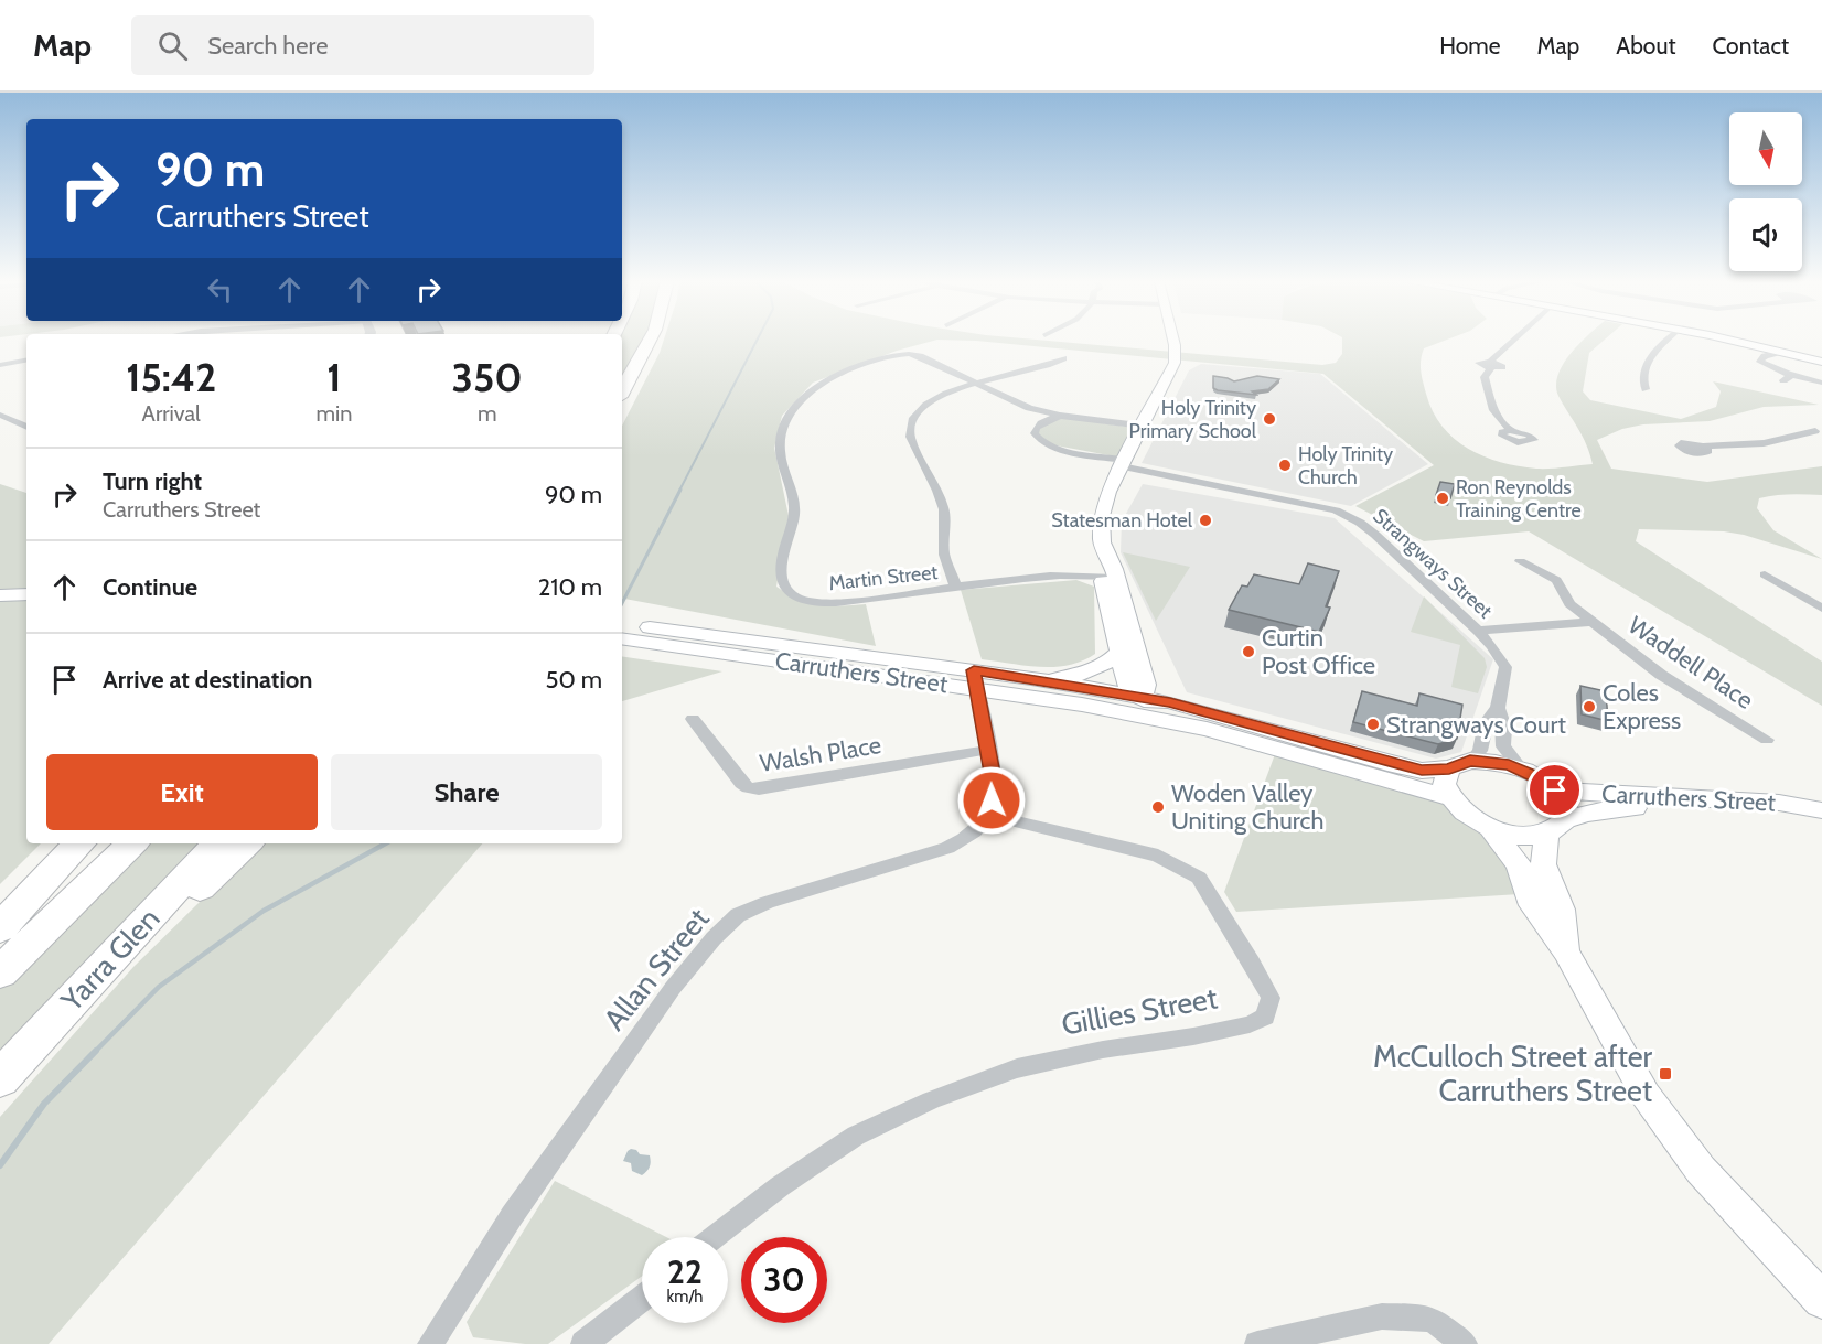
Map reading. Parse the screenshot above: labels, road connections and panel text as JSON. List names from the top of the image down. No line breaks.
{"streets":{"highway":["Yarra Glen"],"main road":["Carruthers Street"],"street":["Strangways Street","Martin Street","Waddell Place","Walsh Place","Allan Street","Gillies Street"]},"crossings":[["Strangways Street","Waddell Place"],["Strangways Street","Carruthers Street"],["Allan Street","Gillies Street"]],"places":{"other":["Holy Trinity Primary School","Holy Trinity Church","Ron Reynolds Training Centre","Statesman Hotel","Curtin Post Office","Coles Express","Strangways Court","Woden Valley Uniting Church"],"transit":["McCulloch Street after Carruthers Street"]},"north":"bottom","page":{"header":"Map","search":"Search here","nav":["Home","Map","About","Contact"],"turn":["90 m","Carruthers Street"],"eta":["15:42","Arrival","1","min","350","m"],"list":[{"name":"Turn right","note":"Carruthers Street","value":"90 m"},{"name":"Continue","value":"210 m"},{"name":"Arrive at destination","value":"50 m"}],"buttons":["Exit","Share"],"speed":"22 km/h","limit":"30"}}
